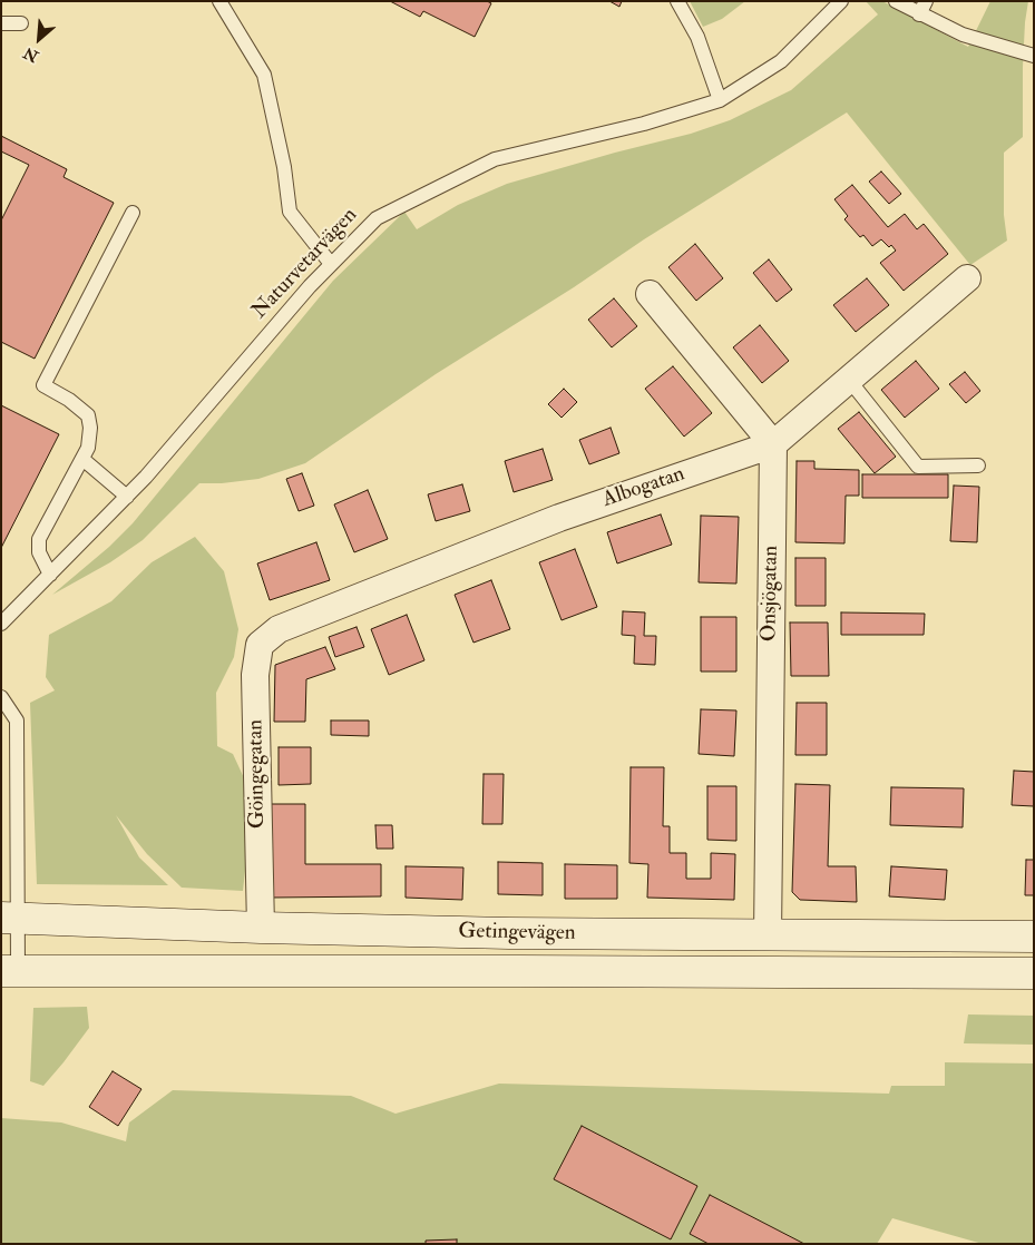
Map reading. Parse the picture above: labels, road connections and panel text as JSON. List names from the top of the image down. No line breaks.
{"streets":{"main road":["Getingevägen"],"street":["Albogatan","Onsjögatan","Göingegatan"],"lane":["Naturvetarvägen"]},"crossings":[["Albogatan","Onsjögatan"],["Albogatan","Göingegatan"],["Onsjögatan","Getingevägen"],["Göingegatan","Getingevägen"]],"north":"bottom left"}
